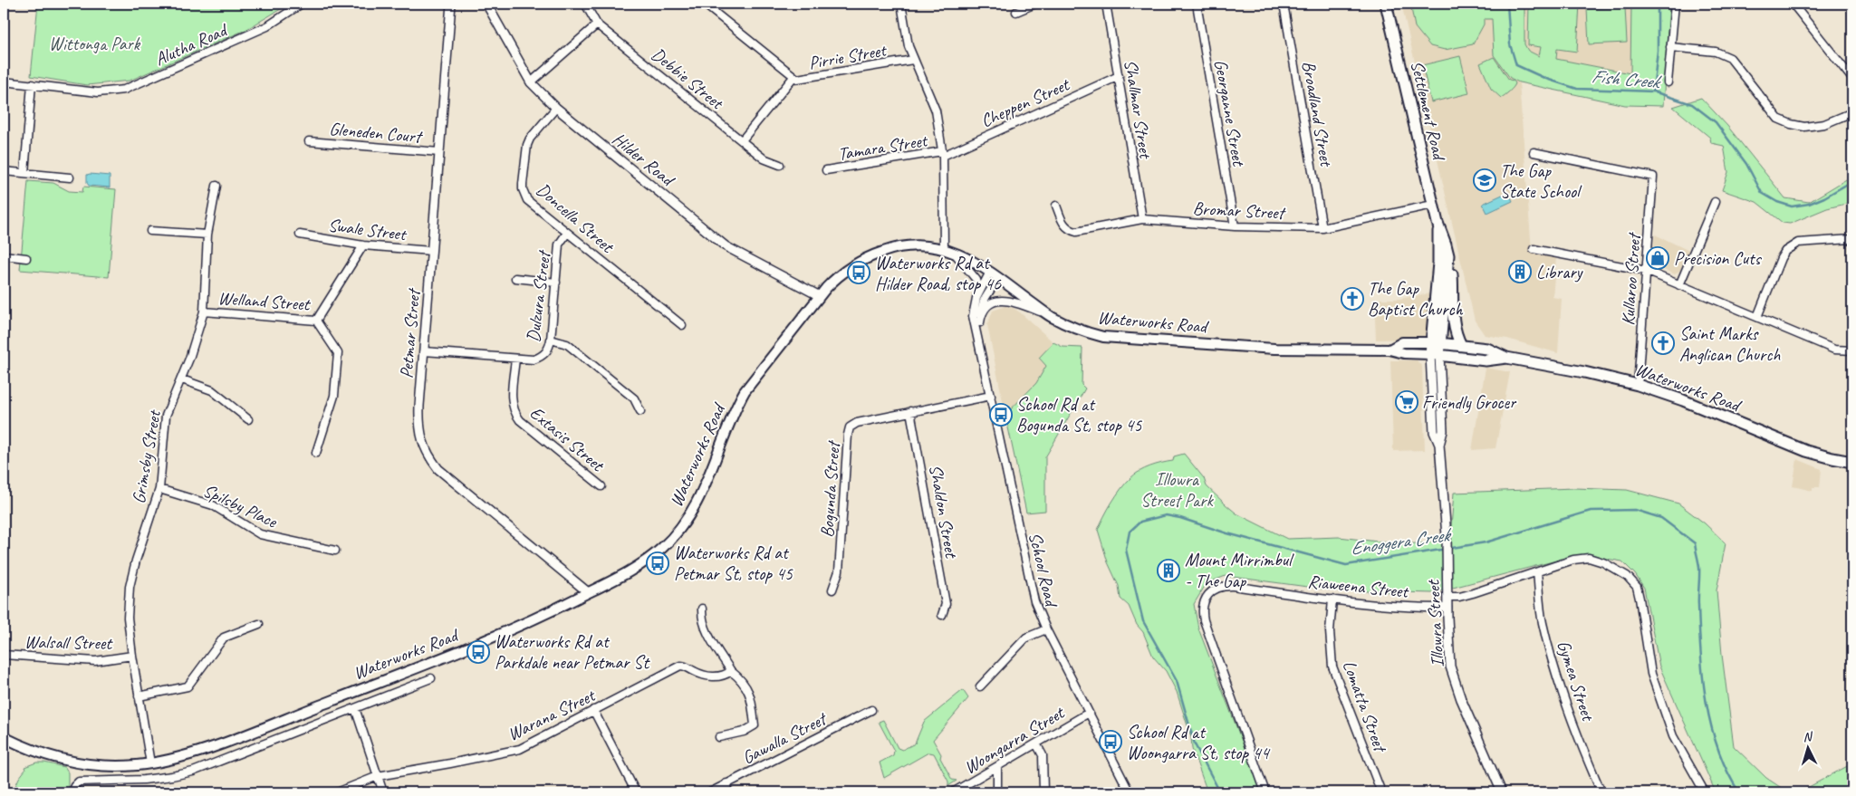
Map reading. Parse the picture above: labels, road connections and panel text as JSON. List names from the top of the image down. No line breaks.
{"streets":{"main road":["Settlement Road","Waterworks Road"],"street":["Alutha Road","Pirrie Street","Debbie Street","Cheppen Street","Shallmar Street","Georganne Street","Broadland Street","Gleneden Court","Tamara Street","Hilder Road","Bromar Street","Doncella Street","Swale Street","Kullaroo Street","Dulzura Street","Welland Street","Petmar Street","Extasis Street","Grimsby Street","Bogunda Street","Spilsby Place","Shaldon Street","School Road","Riaweena Street","Illowra Street","Walsall Street","Gymea Street","Lomatta Street","Warana Street","Gawalla Street","Woongarra Street"]},"crossings":[["Cheppen Street","Shallmar Street"],["Cheppen Street","Tamara Street"],["Shallmar Street","Bromar Street"],["Settlement Road","Bromar Street"],["Settlement Road","Waterworks Road"],["Settlement Road","Illowra Street"],["Georganne Street","Bromar Street"],["Broadland Street","Bromar Street"],["Gleneden Court","Petmar Street"],["Hilder Road","Doncella Street"],["Hilder Road","Waterworks Road"],["Doncella Street","Dulzura Street"],["Swale Street","Welland Street"],["Swale Street","Petmar Street"],["Kullaroo Street","Waterworks Road"],["Dulzura Street","Petmar Street"],["Dulzura Street","Extasis Street"],["Welland Street","Grimsby Street"],["Waterworks Road","Petmar Street"],["Waterworks Road","Grimsby Street"],["Waterworks Road","School Road"],["Waterworks Road","Illowra Street"],["Grimsby Street","Spilsby Place"],["Grimsby Street","Walsall Street"],["Bogunda Street","Shaldon Street"],["Bogunda Street","School Road"],["School Road","Woongarra Street"],["Riaweena Street","Illowra Street"],["Riaweena Street","Lomatta Street"]],"water":["Fish Creek","Enoggera Creek"],"parks":["Wittonga Park","Illowra Street Park"],"places":{"school or university":["The Gap State School"],"shop":["Precision Cuts"],"building":["Library","Mount Mirrimbul - The Gap"],"bus stop":["Waterworks Rd at Hilder Road, stop 46","School Rd at Bogunda St, stop 45","Waterworks Rd at Petmar St, stop 45","Waterworks Rd at Parkdale near Petmar St","School Rd at Woongarra St, stop 44"],"church":["The Gap Baptist Church","Saint Marks Anglican Church"],"supermarket":["Friendly Grocer"]},"north":"top"}
